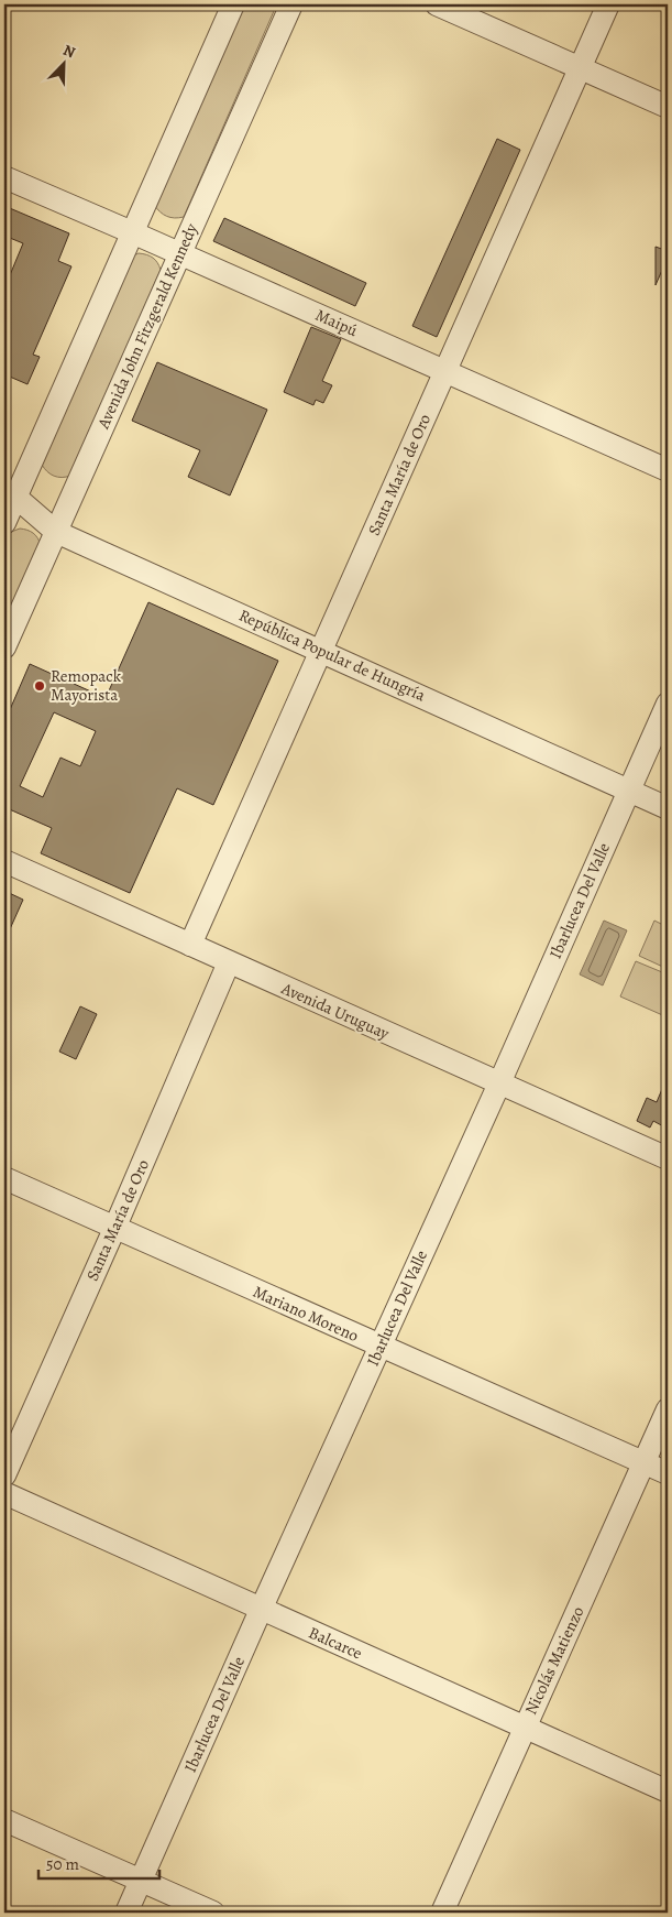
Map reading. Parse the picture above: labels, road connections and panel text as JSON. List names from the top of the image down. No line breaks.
{"streets":{"street":["Maipú","Avenida John Fitzgerald Kennedy","Santa María de Oro","República Popular de Hungría","Ibarlucea Del Valle","Avenida Uruguay","Mariano Moreno","Balcarce","Nicolás Matienzo"]},"crossings":[["Maipú","Avenida John Fitzgerald Kennedy"],["Maipú","Santa María de Oro"],["Avenida John Fitzgerald Kennedy","República Popular de Hungría"],["Santa María de Oro","República Popular de Hungría"],["Santa María de Oro","Avenida Uruguay"],["Santa María de Oro","Mariano Moreno"],["República Popular de Hungría","Ibarlucea Del Valle"],["Ibarlucea Del Valle","Avenida Uruguay"],["Ibarlucea Del Valle","Mariano Moreno"],["Ibarlucea Del Valle","Balcarce"],["Mariano Moreno","Nicolás Matienzo"],["Balcarce","Nicolás Matienzo"]],"places":["Remopack Mayorista"],"scale_bar":"50 m","north":"top right"}
